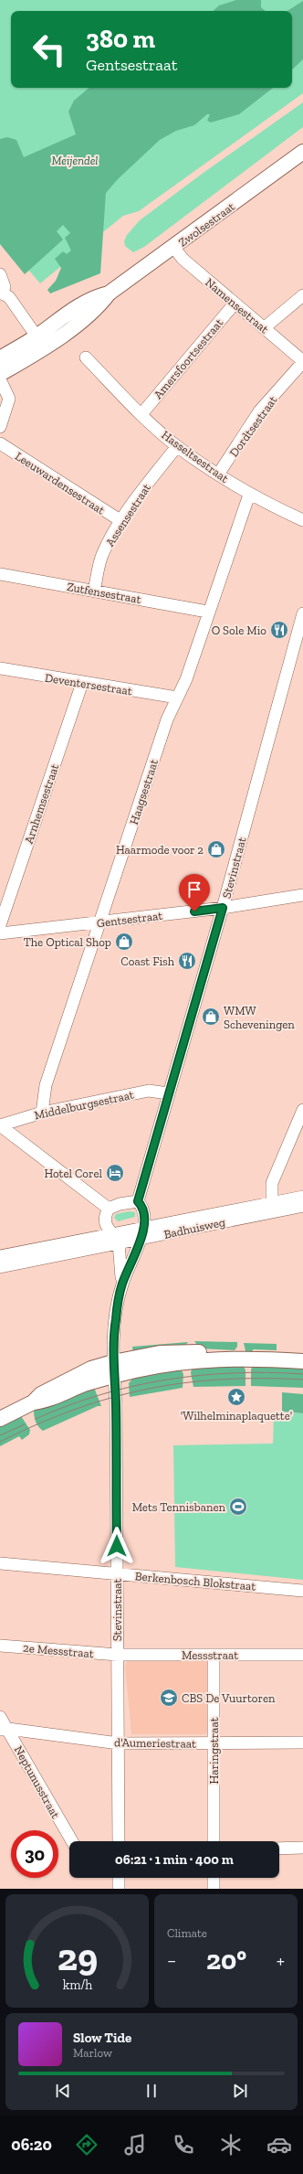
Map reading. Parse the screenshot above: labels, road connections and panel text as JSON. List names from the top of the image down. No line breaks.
{"streets":{"main road":["Zwolsestraat"],"street":["Namensestraat","Amersfoortsestraat","Dordtsestraat","Hasseltsestraat","Leeuwardensestraat","Assensestraat","Zutfensestraat","Deventersestraat","Haagsestraat","Arnhemsestraat","Stevinstraat","Gentsestraat","Middelburgsestraat","Badhuisweg","Berkenbosch Blokstraat","2e Messstraat","Messstraat","d'Aumeriestraat","Haringstraat","Neptunusstraat"]},"crossings":[["Zwolsestraat","Namensestraat"],["Namensestraat","Amersfoortsestraat"],["Namensestraat","Dordtsestraat"],["Amersfoortsestraat","Hasseltsestraat"],["Dordtsestraat","Hasseltsestraat"],["Hasseltsestraat","Assensestraat"],["Hasseltsestraat","Haagsestraat"],["Leeuwardensestraat","Assensestraat"],["Assensestraat","Zutfensestraat"],["Zutfensestraat","Haagsestraat"],["Deventersestraat","Haagsestraat"],["Deventersestraat","Arnhemsestraat"],["Haagsestraat","Gentsestraat"],["Haagsestraat","Middelburgsestraat"],["Stevinstraat","Gentsestraat"],["Stevinstraat","Middelburgsestraat"],["Stevinstraat","Badhuisweg"],["Stevinstraat","Berkenbosch Blokstraat"],["Stevinstraat","2e Messstraat"],["Stevinstraat","Messstraat"],["Stevinstraat","d'Aumeriestraat"],["2e Messstraat","Messstraat"],["Messstraat","Haringstraat"],["d'Aumeriestraat","Haringstraat"],["d'Aumeriestraat","Neptunusstraat"]],"parks":["Meijendel"],"places":{"restaurant":["O Sole Mio","Coast Fish"],"shop":["Haarmode voor 2","The Optical Shop","WMW Scheveningen"],"hotel":["Hotel Corel"],"place":["'Wilhelminaplaquette'"],"sports":["Mets Tennisbanen"],"school or university":["CBS De Vuurtoren"]},"page":{"turn":["380 m","Gentsestraat"],"limit":"30","trip":"06:21 · 1 min · 400 m","tile":"Climate","heat":["−","20°","+"],"song":["Slow Tide","Marlow"],"tabs":"06:20","gauge":["29","km/h"]}}
